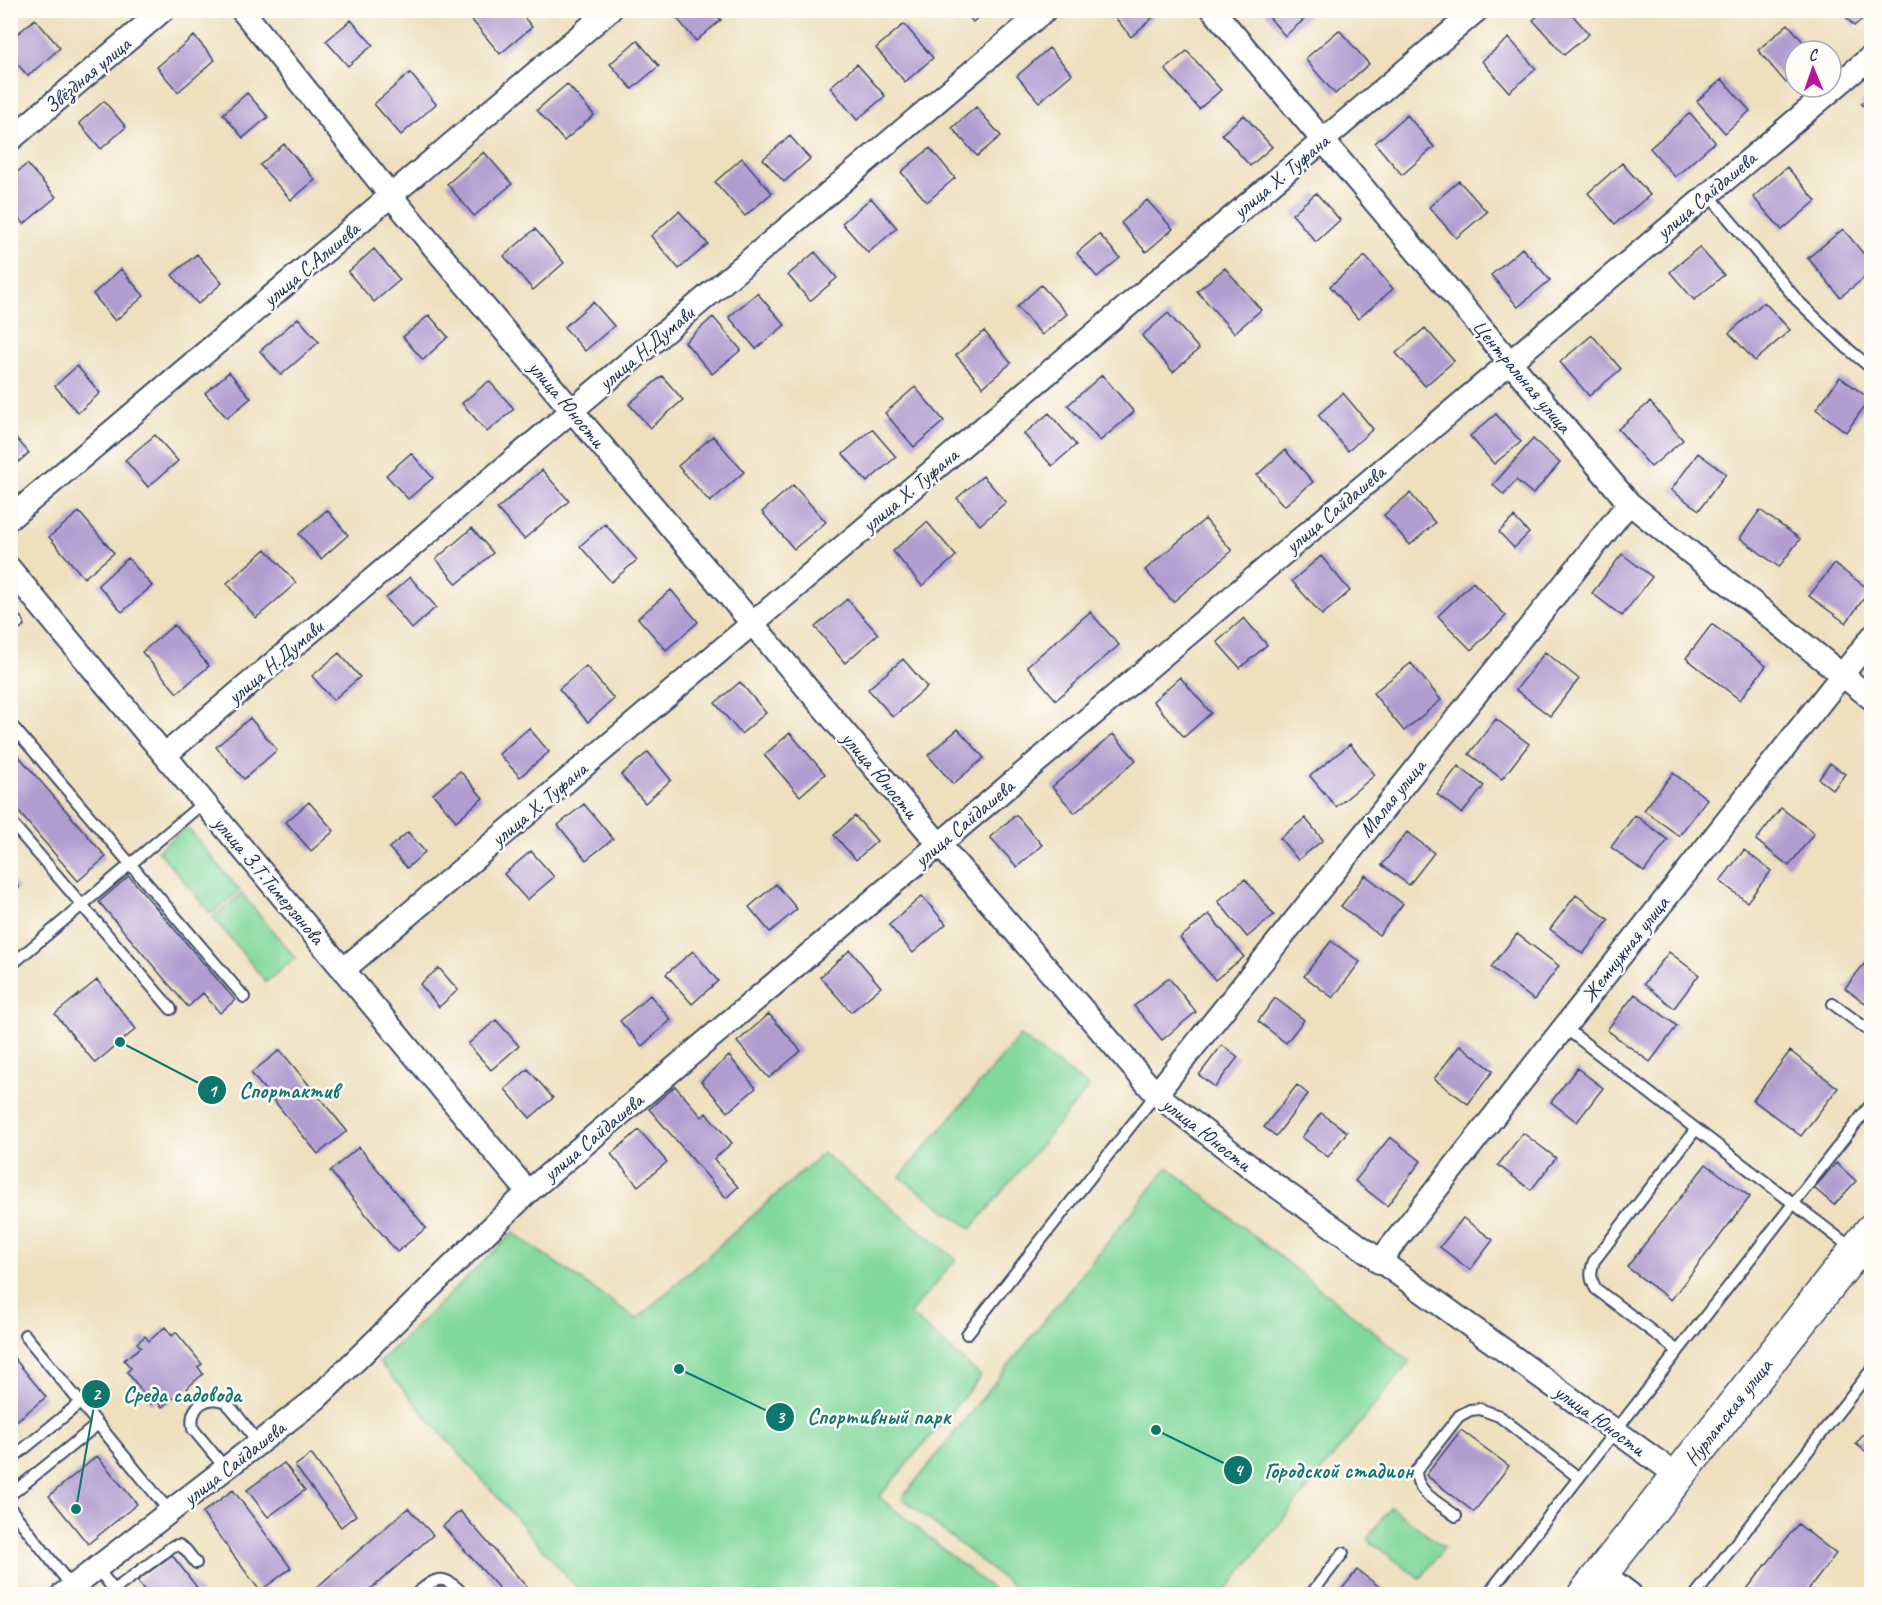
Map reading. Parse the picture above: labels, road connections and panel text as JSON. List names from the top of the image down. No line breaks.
{"streets":{"main road":["Нурлатская улица"],"street":["Звёздная улица","улица Х. Туфана","улица Сайдашева","улица С.Алишева","улица Н.Думави","Центральная улица","улица Юности","Малая улица","улица З.Т.Тимерзянова","Жемчужная улица"]},"crossings":[["улица Х. Туфана","Центральная улица"],["улица Х. Туфана","улица Юности"],["улица Х. Туфана","улица З.Т.Тимерзянова"],["улица Сайдашева","Центральная улица"],["улица Сайдашева","улица Юности"],["улица Сайдашева","улица З.Т.Тимерзянова"],["улица С.Алишева","улица Юности"],["улица Н.Думави","улица Юности"],["улица Н.Думави","улица З.Т.Тимерзянова"],["Центральная улица","Малая улица"],["Центральная улица","Жемчужная улица"],["улица Юности","Малая улица"],["улица Юности","Жемчужная улица"],["улица Юности","Нурлатская улица"]],"places":["Спортактив","Спортивный парк","Городской стадион","Среда садовода"],"north":"top"}
